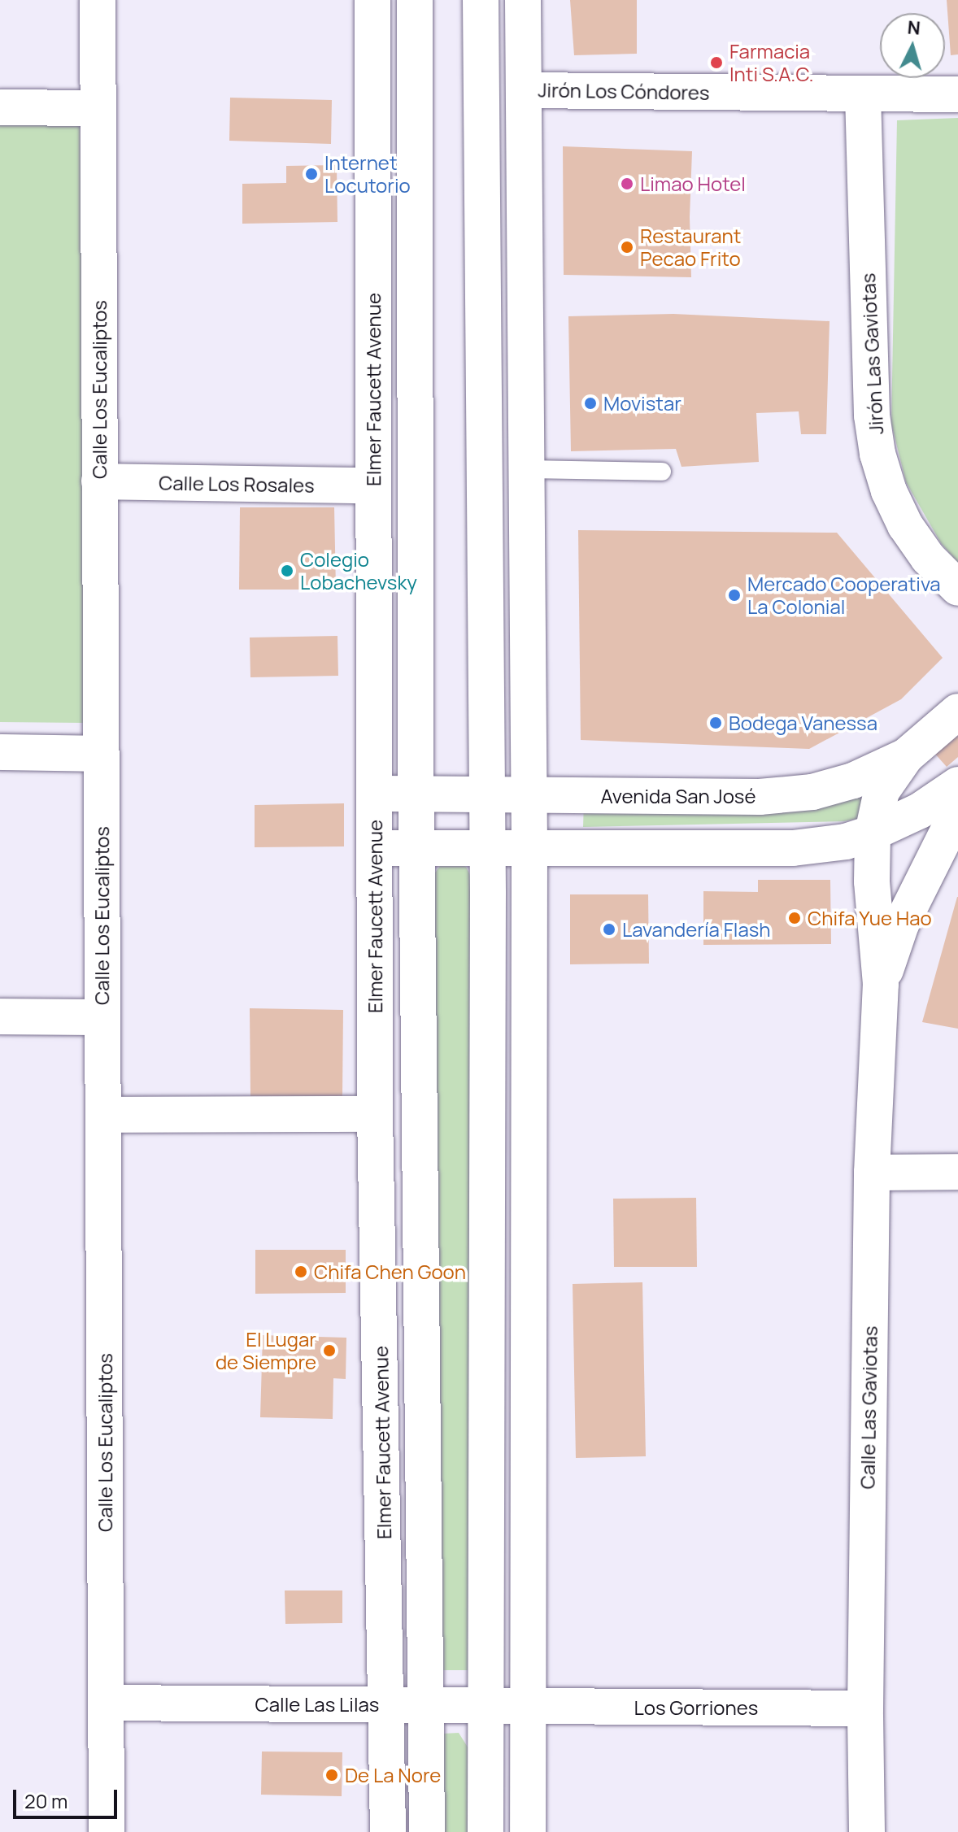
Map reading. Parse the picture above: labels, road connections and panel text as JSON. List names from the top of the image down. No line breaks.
{"streets":{"main road":["Jirón Los Cóndores","Jirón Las Gaviotas","Calle Los Eucaliptos","Elmer Faucett Avenue","Calle Los Rosales","Avenida San José","Calle Las Gaviotas","Calle Las Lilas","Los Gorriones"]},"crossings":[["Jirón Los Cóndores","Jirón Las Gaviotas"],["Calle Los Eucaliptos","Calle Los Rosales"],["Calle Los Eucaliptos","Calle Las Lilas"],["Elmer Faucett Avenue","Calle Los Rosales"],["Elmer Faucett Avenue","Avenida San José"],["Elmer Faucett Avenue","Calle Las Lilas"],["Avenida San José","Calle Las Gaviotas"],["Calle Las Gaviotas","Los Gorriones"],["Calle Las Lilas","Los Gorriones"]],"places":["Farmacia Inti S.A.C.","Internet Locutorio","Limao Hotel","Restaurant Pecao Frito","Movistar","Colegio Lobachevsky","Mercado Cooperativa La Colonial","Bodega Vanessa","Chifa Yue Hao","Lavandería Flash","Chifa Chen Goon","El Lugar de Siempre","De La Nore"],"scale_bar":"20 m","north":"top"}
